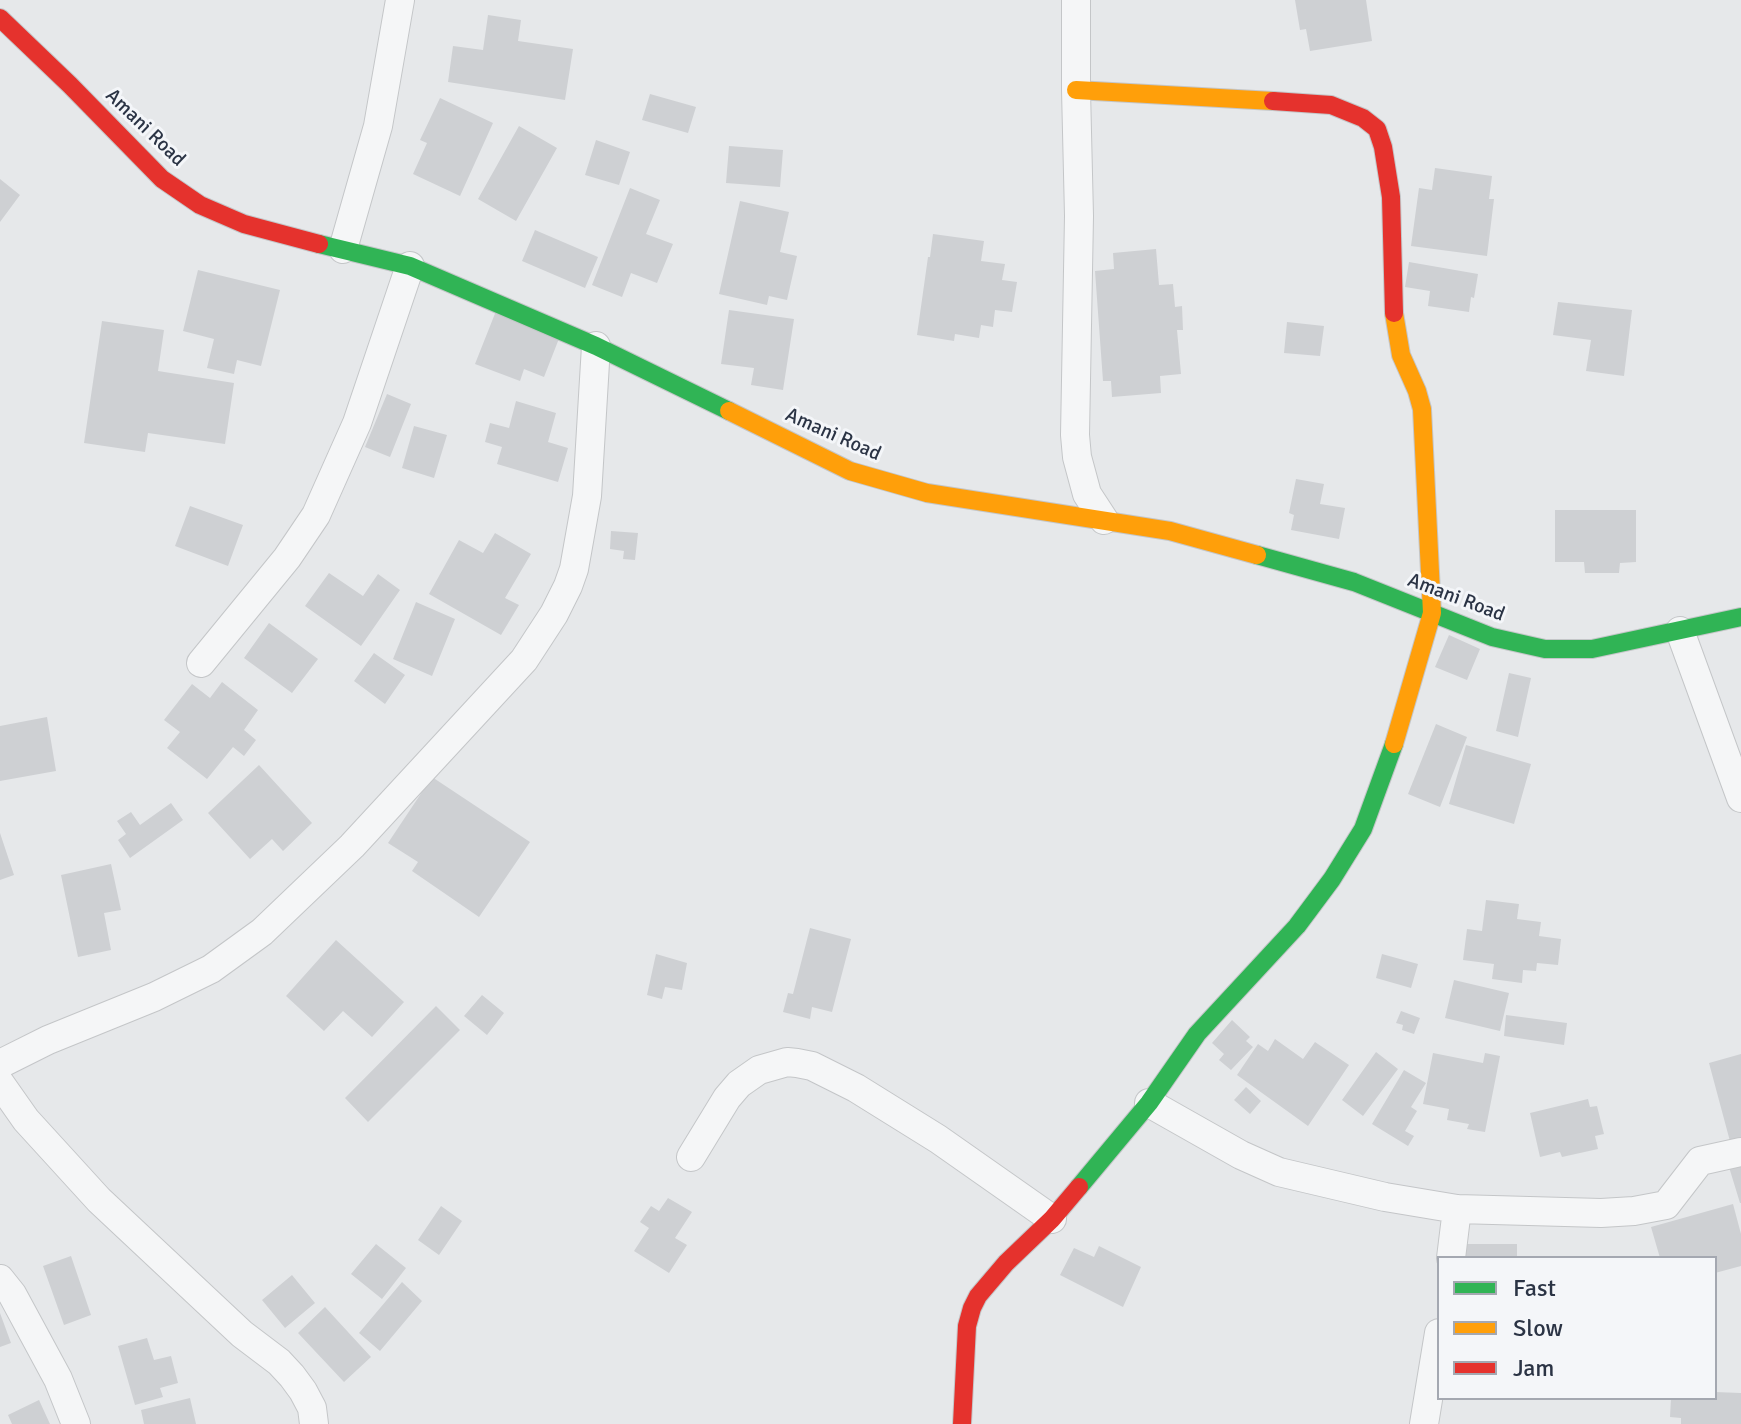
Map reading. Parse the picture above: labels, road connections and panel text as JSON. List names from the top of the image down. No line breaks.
{"streets":{"street":["Amani Road"]},"legend":["Fast","Slow","Jam"]}
